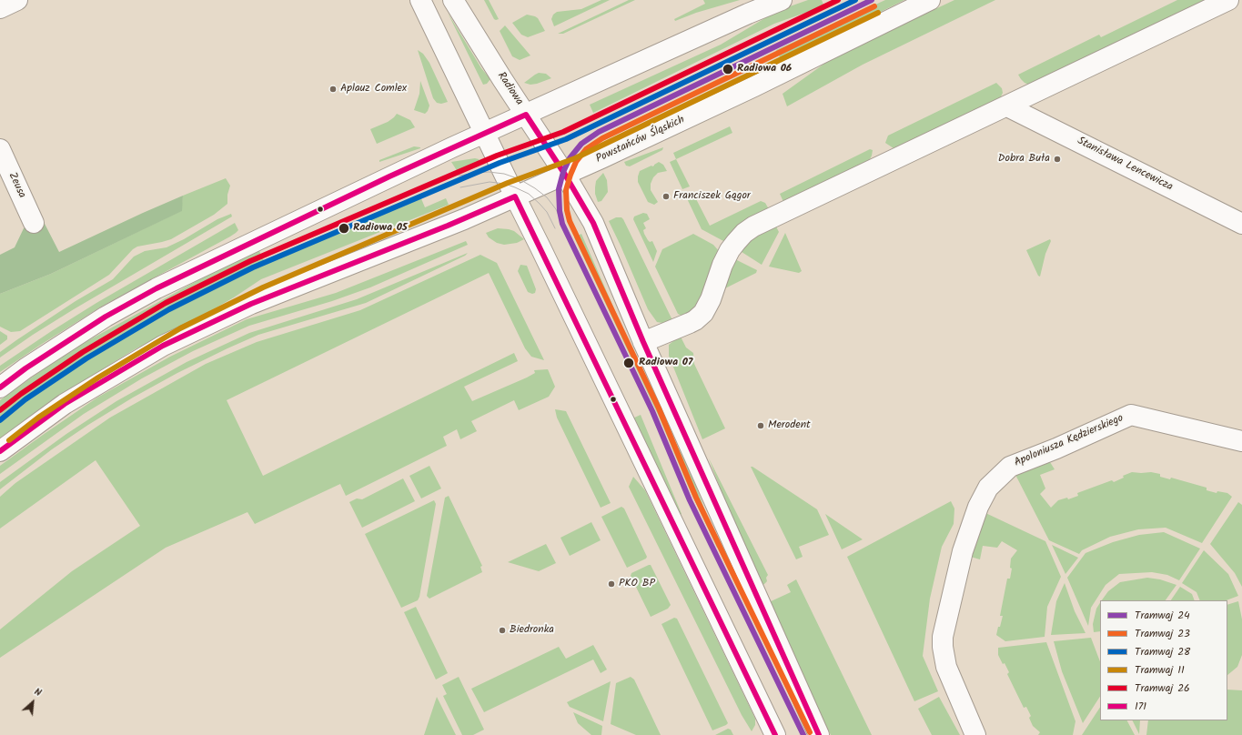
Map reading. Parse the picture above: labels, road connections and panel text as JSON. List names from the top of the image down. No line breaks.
{"streets":{"street":["Radiowa","Powstańców Śląskich","Stanisława Lencewicza","Zeusa","Apoloniusza Kędzierskiego"]},"crossings":[["Radiowa","Powstańców Śląskich"]],"places":["Radiowa 06","Aplauz Comlex","Dobra Buła","Franciszek Gągor","Radiowa 05","Radiowa 07","Merodent","PKO BP","Biedronka"],"lines":["tram line 24","tram line 28","tram line 26","tram line 23","tram line 11","transit line 171"],"legend":["Tramwaj 24","Tramwaj 23","Tramwaj 28","Tramwaj 11","Tramwaj 26","171"],"north":"top right"}
